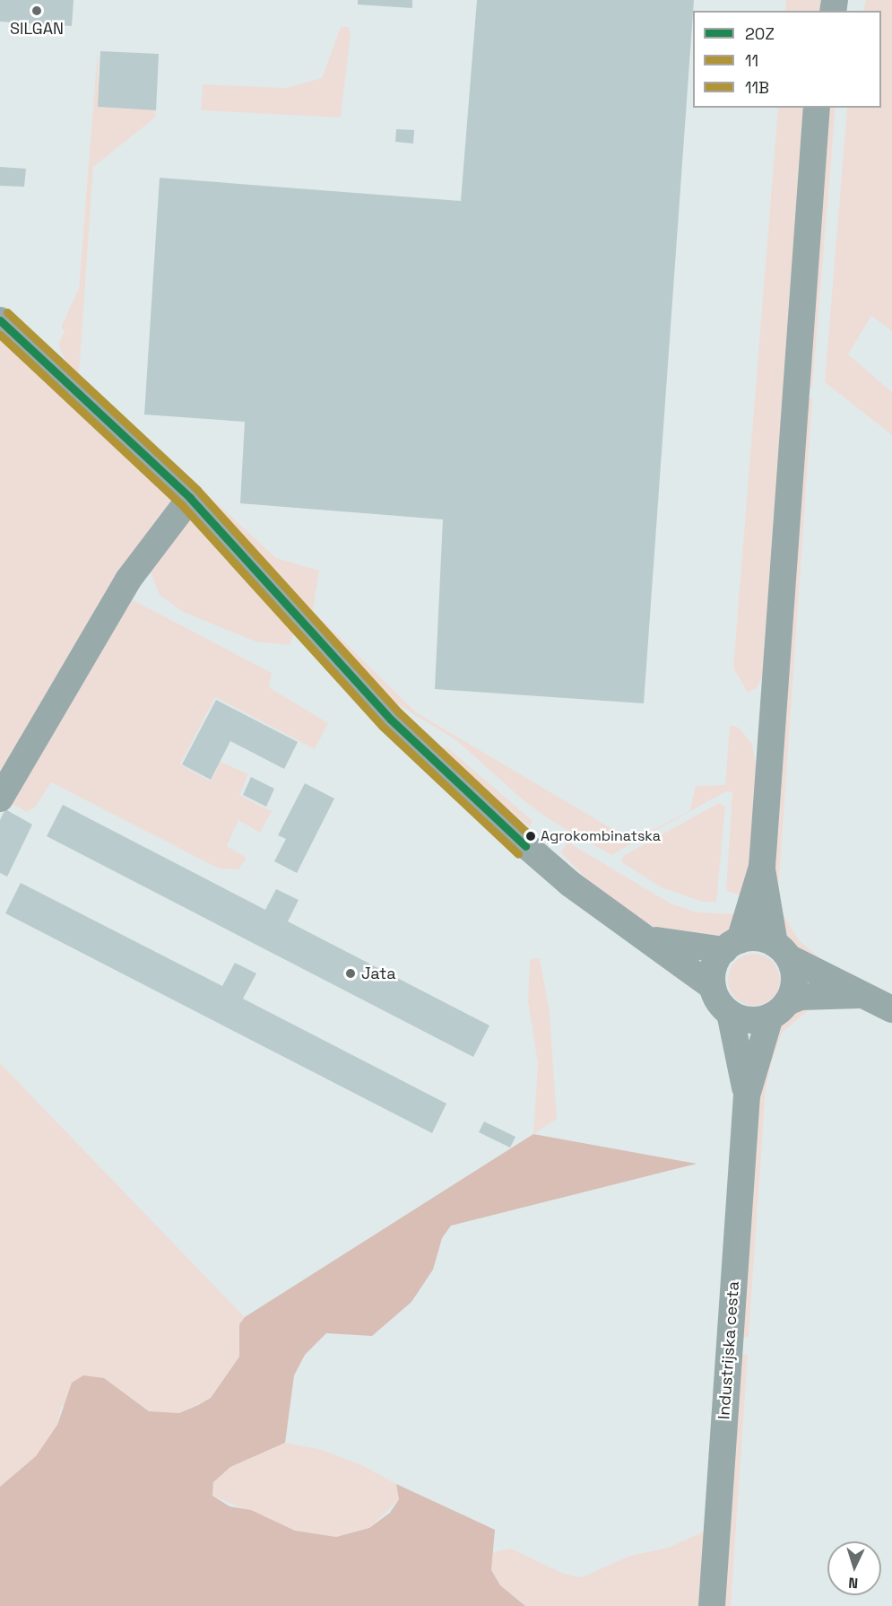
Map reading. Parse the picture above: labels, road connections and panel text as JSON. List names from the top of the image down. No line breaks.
{"streets":{"street":["Industrijska cesta"]},"places":["SILGAN","Agrokombinatska","Jata"],"lines":["transit line 11B","transit line 20Z","transit line 11"],"legend":["20Z","11","11B"],"north":"bottom"}
